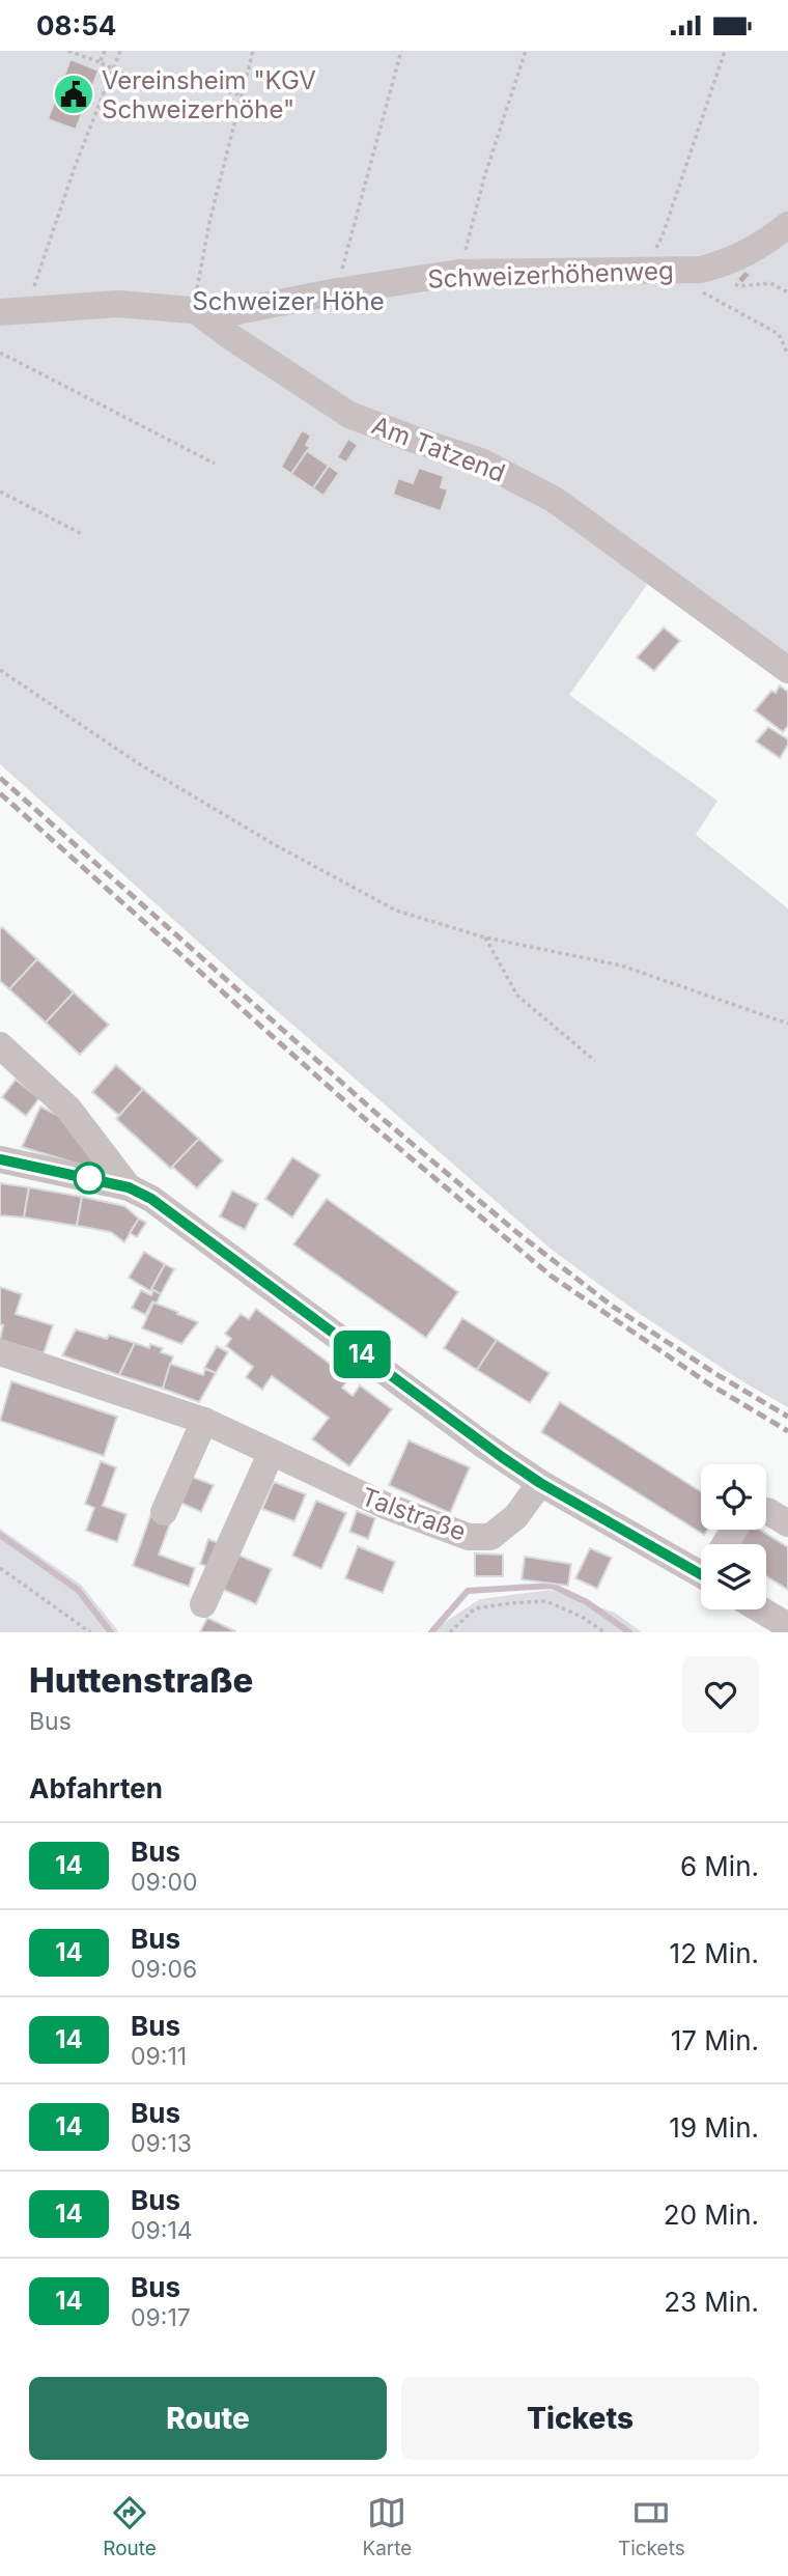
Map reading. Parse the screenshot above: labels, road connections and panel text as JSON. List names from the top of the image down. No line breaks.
{"streets":{"street":["Schweizerhöhenweg","Am Tatzend","Talstraße"]},"crossings":[["Schweizerhöhenweg","Am Tatzend"]],"parks":["Schweizer Höhe"],"places":{"public building":["Vereinsheim \"KGV Schweizerhöhe\""]},"lines":["bus line 14"],"page":{"status":"08:54","on_map":"14","heading":[["Huttenstraße","Bus"],"Abfahrten"],"list":[{"mark":"14","name":"Bus","note":"09:00","value":"6 Min."},{"mark":"14","name":"Bus","note":"09:06","value":"12 Min."},{"mark":"14","name":"Bus","note":"09:11","value":"17 Min."},{"mark":"14","name":"Bus","note":"09:13","value":"19 Min."},{"mark":"14","name":"Bus","note":"09:14","value":"20 Min."},{"mark":"14","name":"Bus","note":"09:17","value":"23 Min."}],"buttons":["Route","Tickets"],"tabs":["Route","Karte","Tickets"]}}
